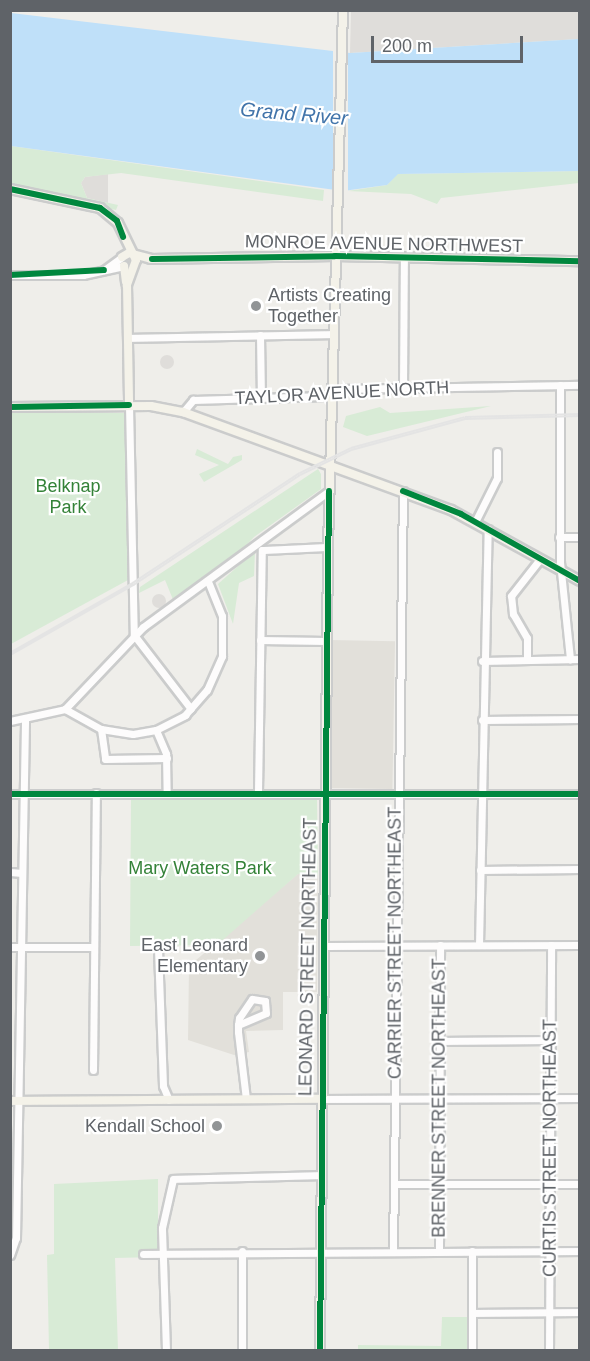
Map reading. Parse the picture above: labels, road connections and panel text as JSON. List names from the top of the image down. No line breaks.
{"streets":{"main road":["MONROE AVENUE NORTHWEST","LEONARD STREET NORTHEAST"],"street":["TAYLOR AVENUE NORTH","CARRIER STREET NORTHEAST","BRENNER STREET NORTHEAST","CURTIS STREET NORTHEAST"]},"crossings":[["MONROE AVENUE NORTHWEST","LEONARD STREET NORTHEAST"],["TAYLOR AVENUE NORTH","LEONARD STREET NORTHEAST"]],"water":["Grand River"],"parks":["Belknap Park","Mary Waters Park"],"places":["Artists Creating Together","East Leonard Elementary","Kendall School"],"scale_bar":"200 m"}
